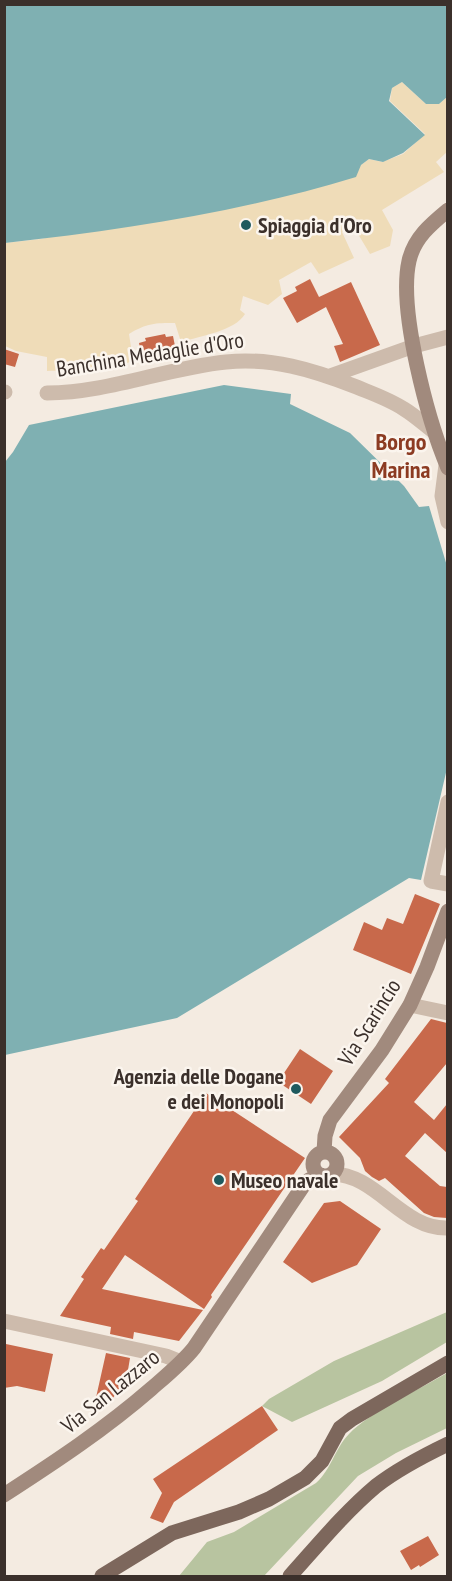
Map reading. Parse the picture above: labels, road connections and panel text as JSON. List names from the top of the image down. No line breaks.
{"streets":{"street":["Banchina Medaglie d'Oro","Via Scarincio","Via San Lazzaro"]},"districts":["Borgo Marina"],"places":["Spiaggia d'Oro","Agenzia delle Dogane e dei Monopoli","Museo navale"]}
